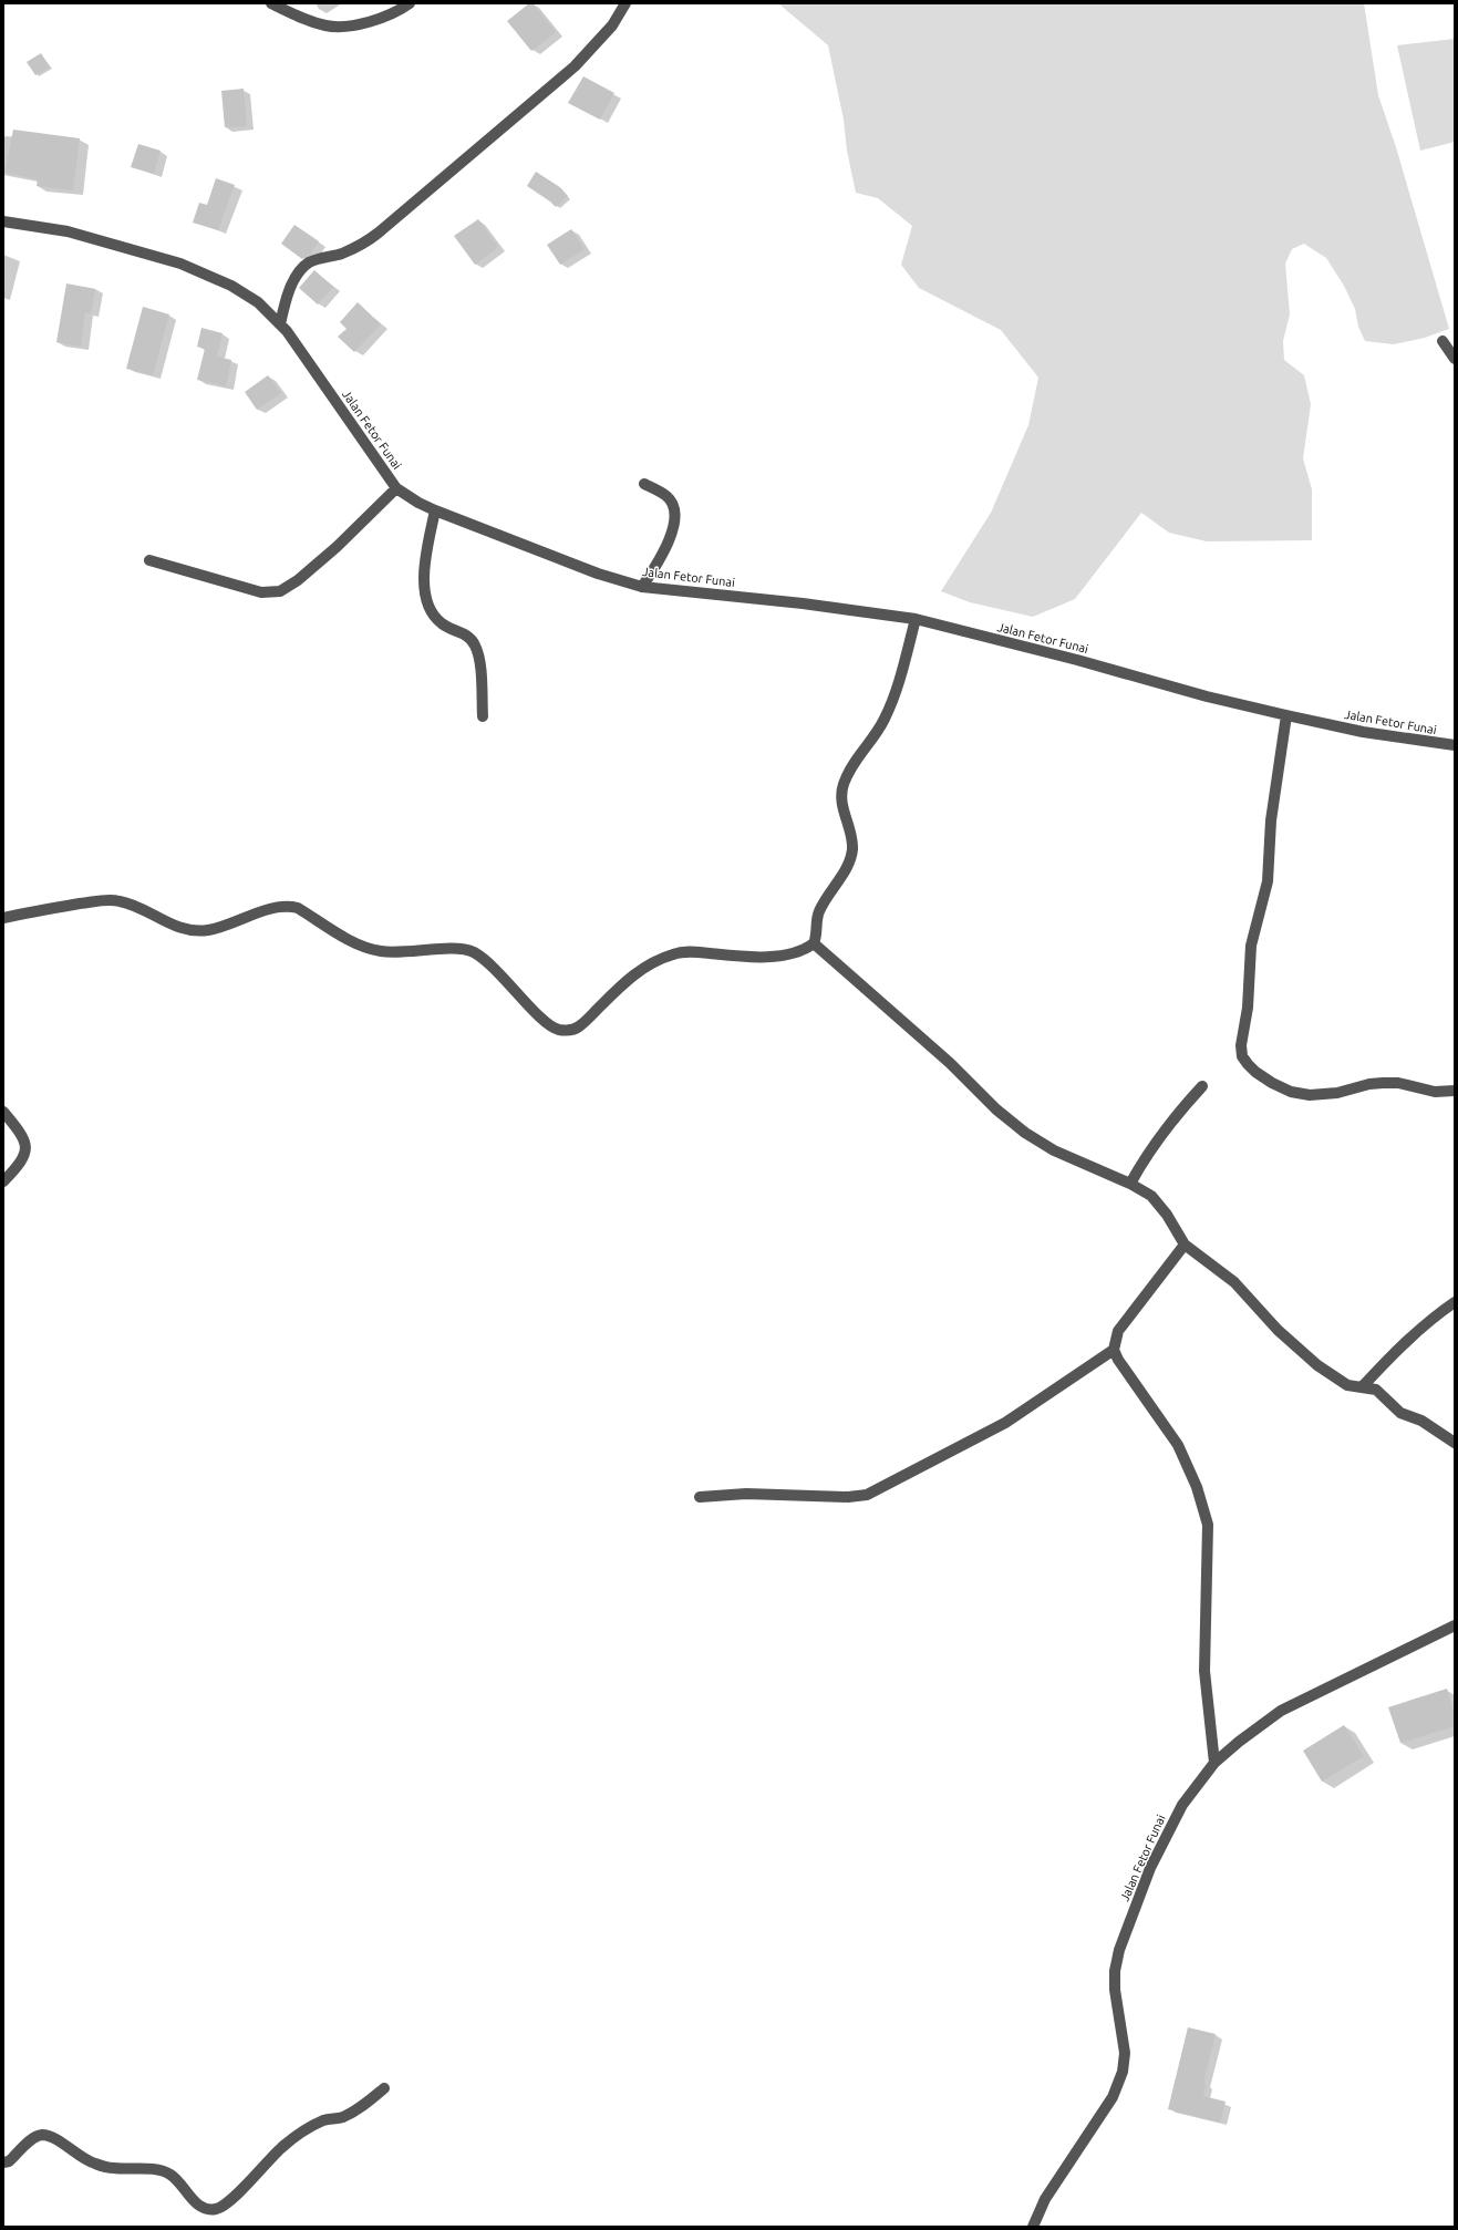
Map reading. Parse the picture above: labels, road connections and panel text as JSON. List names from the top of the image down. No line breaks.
{"streets":{"street":["Jalan Fetor Funai"]}}
